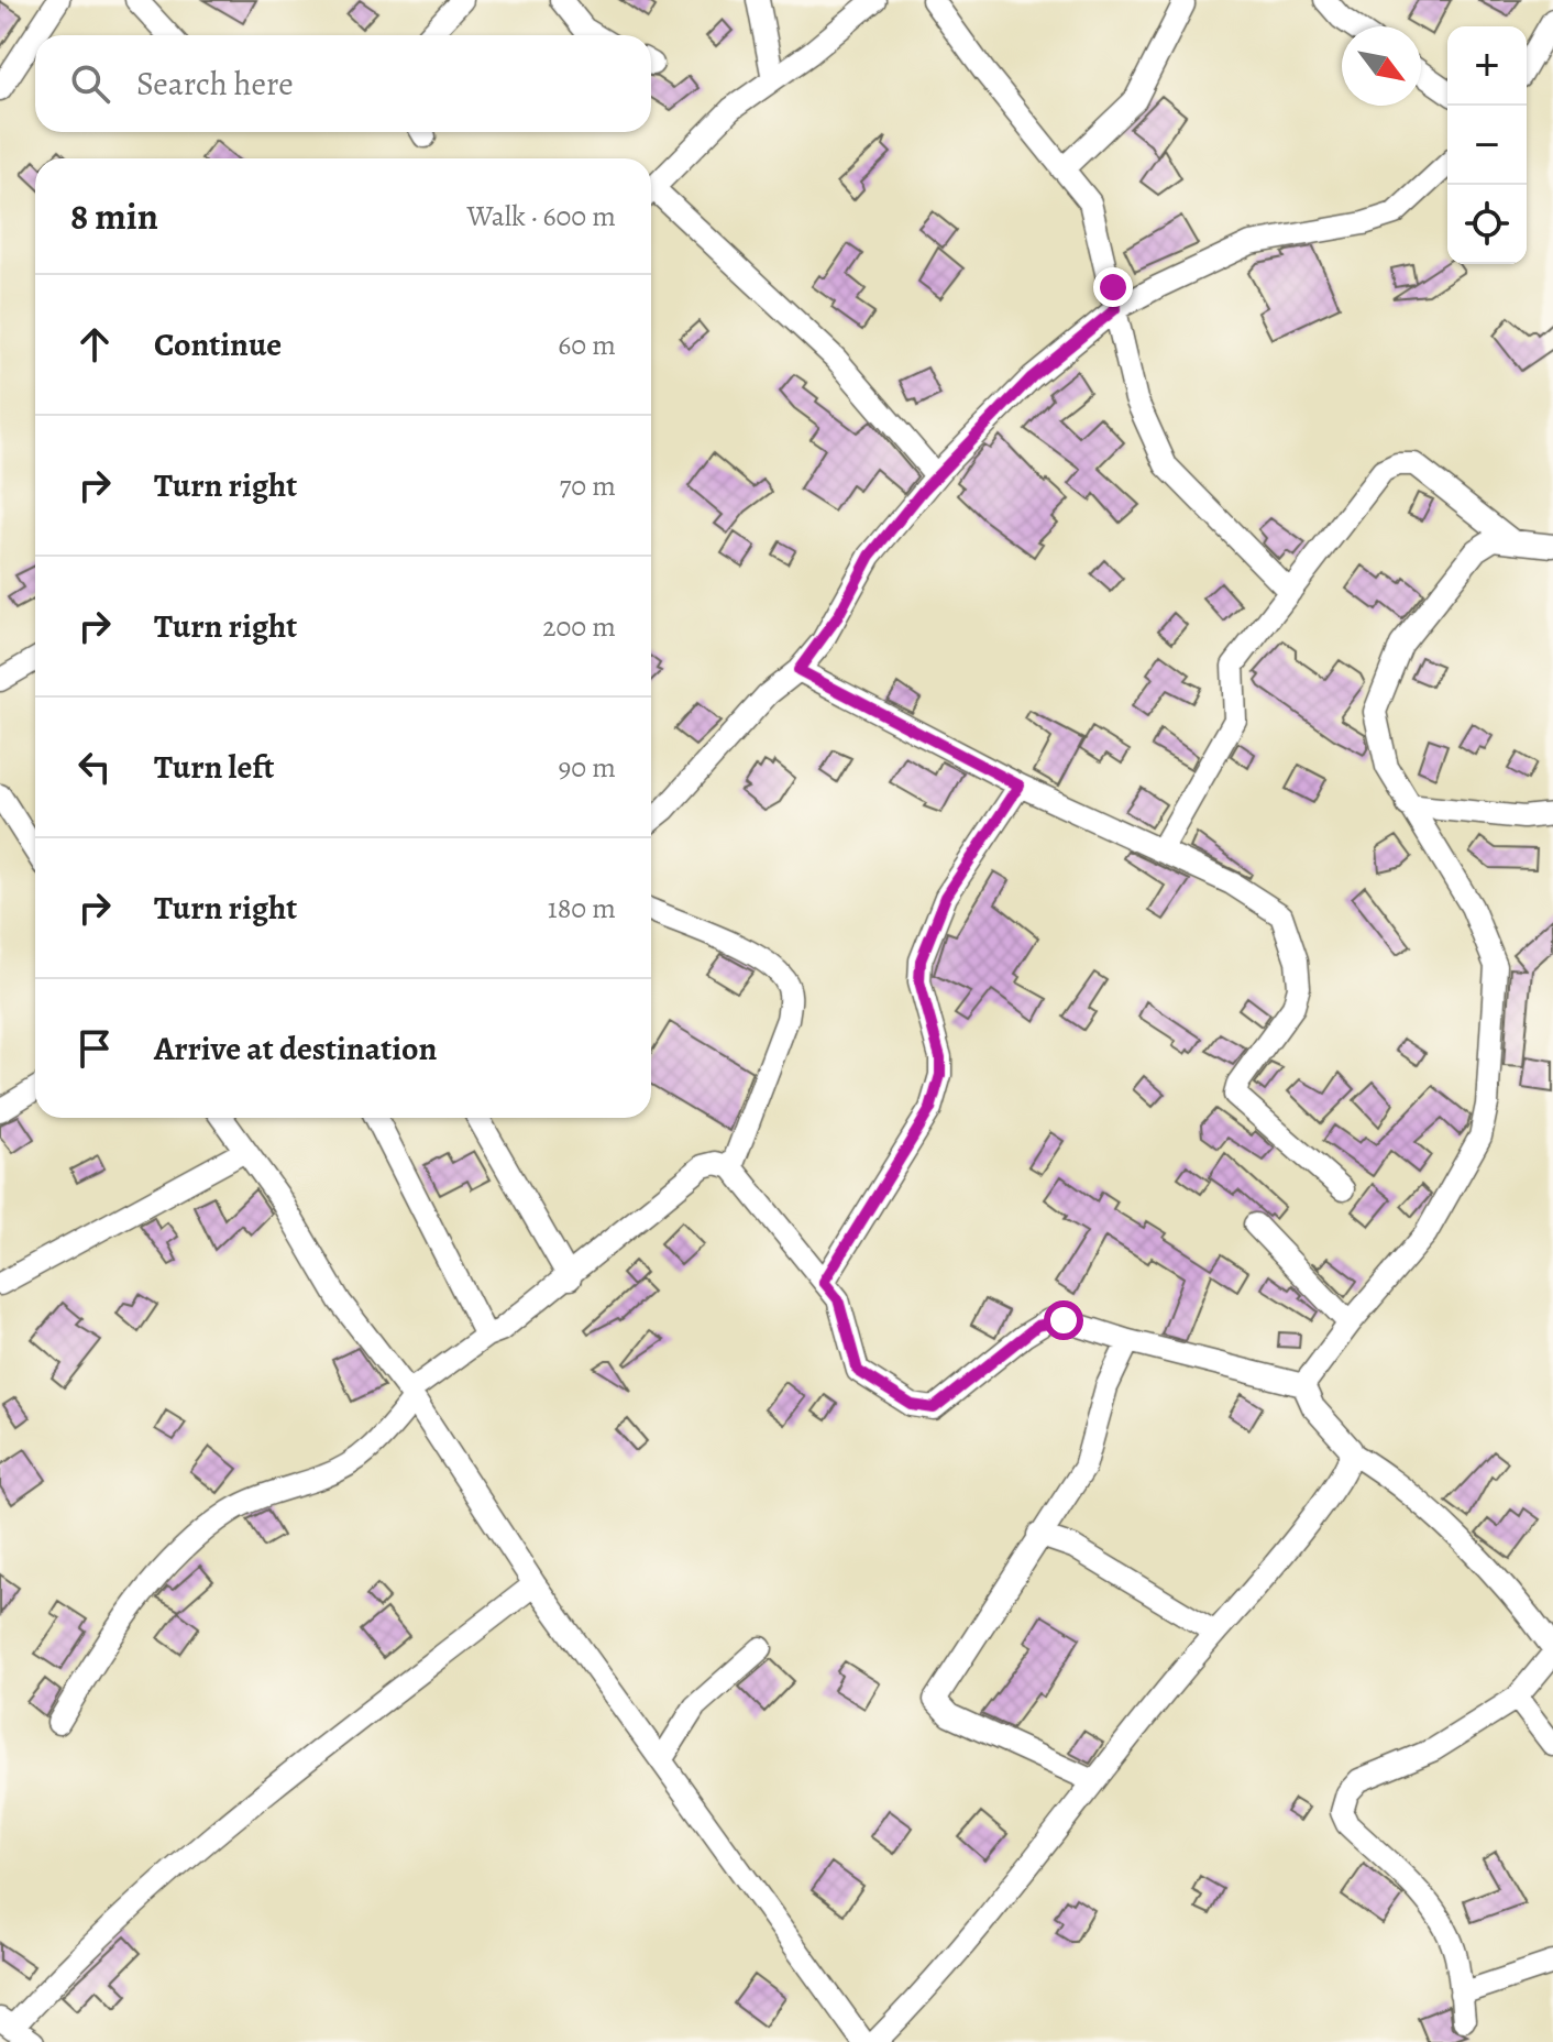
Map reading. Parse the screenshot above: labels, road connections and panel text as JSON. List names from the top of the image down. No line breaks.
{"north":"bottom right","page":{"map_buttons":["+","−"],"search":"Search here","heading":["8 min","Walk · 600 m"],"list":[["Continue","60 m"],["Turn right","70 m"],["Turn right","200 m"],["Turn left","90 m"],["Turn right","180 m"],"Arrive at destination"]}}
